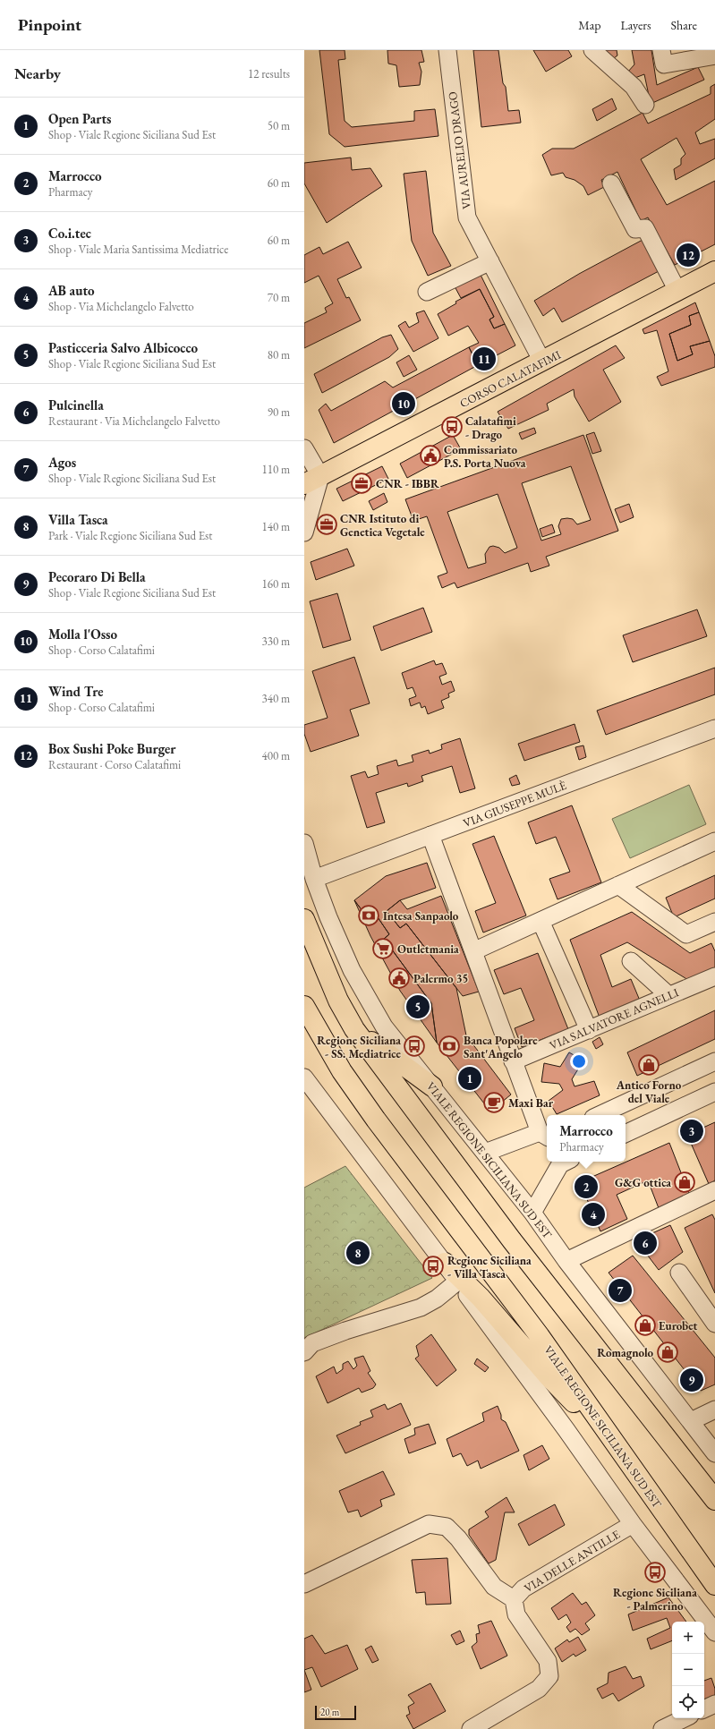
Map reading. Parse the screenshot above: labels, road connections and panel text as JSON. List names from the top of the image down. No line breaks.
{"streets":{"main road":["CORSO CALATAFIMI","VIALE REGIONE SICILIANA SUD EST"],"street":["VIA AURELIO DRAGO","VIA GIUSEPPE MULÈ","VIA SALVATORE AGNELLI","VIA DELLE ANTILLE"]},"crossings":[["VIA AURELIO DRAGO","CORSO CALATAFIMI"],["VIA GIUSEPPE MULÈ","VIALE REGIONE SICILIANA SUD EST"]],"places":{"bus stop":["Calatafimi - Drago","Regione Siciliana - SS. Mediatrice","Regione Siciliana - Villa Tasca","Regione Siciliana - Palmerino"],"public building":["Commissariato P.S. Porta Nuova","Palermo 35"],"office":["CNR - IBBR","CNR Istituto di Genetica Vegetale"],"bank":["Intesa Sanpaolo","Banca Popolare Sant'Angelo"],"supermarket":["Outletmania"],"shop":["Antico Forno del Viale","G&G ottica","Eurobet","Romagnolo"],"cafe":["Maxi Bar"]},"scale_bar":"20 m","page":{"header":"Pinpoint","nav":["Map","Layers","Share"],"heading":["Nearby","12 results"],"list":[{"mark":"1","name":"Open Parts","note":"Shop · Viale Regione Siciliana Sud Est","value":"50 m"},{"mark":"2","name":"Marrocco","note":"Pharmacy","value":"60 m"},{"mark":"3","name":"Co.i.tec","note":"Shop · Viale Maria Santissima Mediatrice","value":"60 m"},{"mark":"4","name":"AB auto","note":"Shop · Via Michelangelo Falvetto","value":"70 m"},{"mark":"5","name":"Pasticceria Salvo Albicocco","note":"Shop · Viale Regione Siciliana Sud Est","value":"80 m"},{"mark":"6","name":"Pulcinella","note":"Restaurant · Via Michelangelo Falvetto","value":"90 m"},{"mark":"7","name":"Agos","note":"Shop · Viale Regione Siciliana Sud Est","value":"110 m"},{"mark":"8","name":"Villa Tasca","note":"Park · Viale Regione Siciliana Sud Est","value":"140 m"},{"mark":"9","name":"Pecoraro Di Bella","note":"Shop · Viale Regione Siciliana Sud Est","value":"160 m"},{"mark":"10","name":"Molla l'Osso","note":"Shop · Corso Calatafimi","value":"330 m"},{"mark":"11","name":"Wind Tre","note":"Shop · Corso Calatafimi","value":"340 m"},{"mark":"12","name":"Box Sushi Poke Burger","note":"Restaurant · Corso Calatafimi","value":"400 m"}],"pins":["12","11","10","5","1","3","2","4","6","8","7","9"],"popup":["Marrocco","Pharmacy"],"map_buttons":["+","−"],"scale":"20 m"}}
